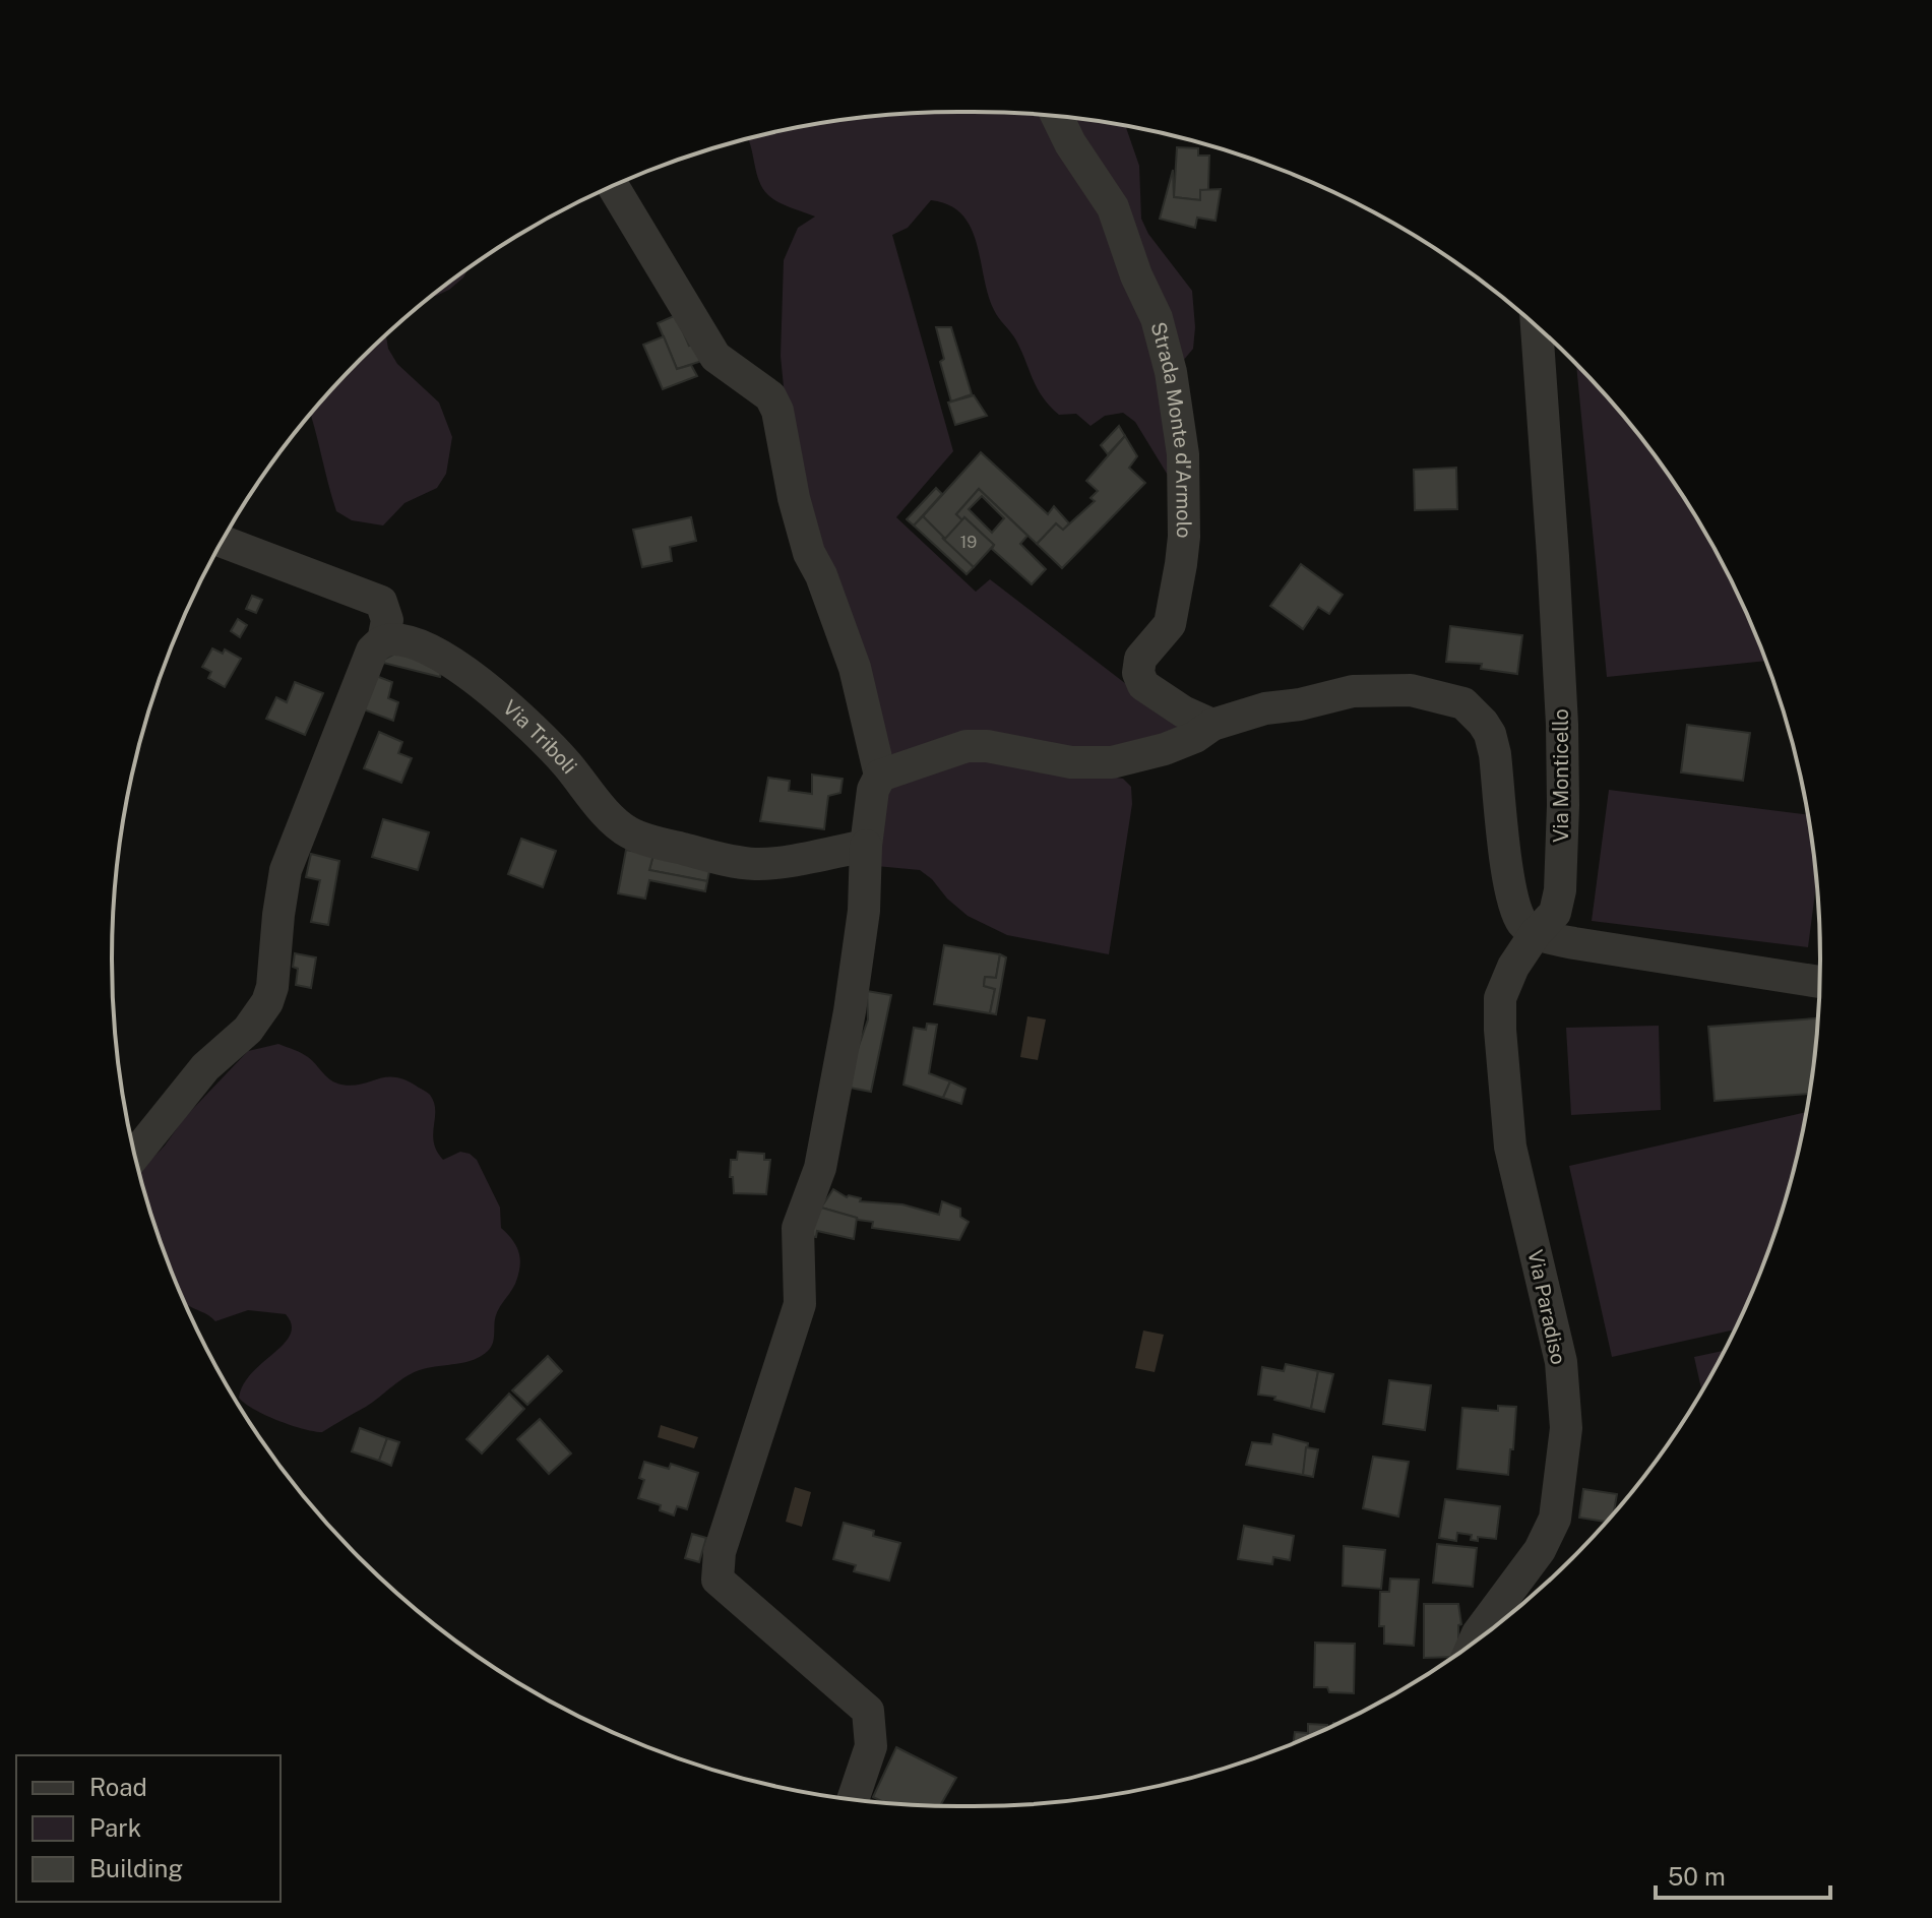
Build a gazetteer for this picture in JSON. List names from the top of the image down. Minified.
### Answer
{"streets":{"street":["Strada Monte d'Armolo","Via Triboli","Via Monticello","Via Paradiso"]},"crossings":[["Via Monticello","Via Paradiso"]],"house_numbers":["19"],"legend":["Road","Park","Building"],"scale_bar":"50 m"}
